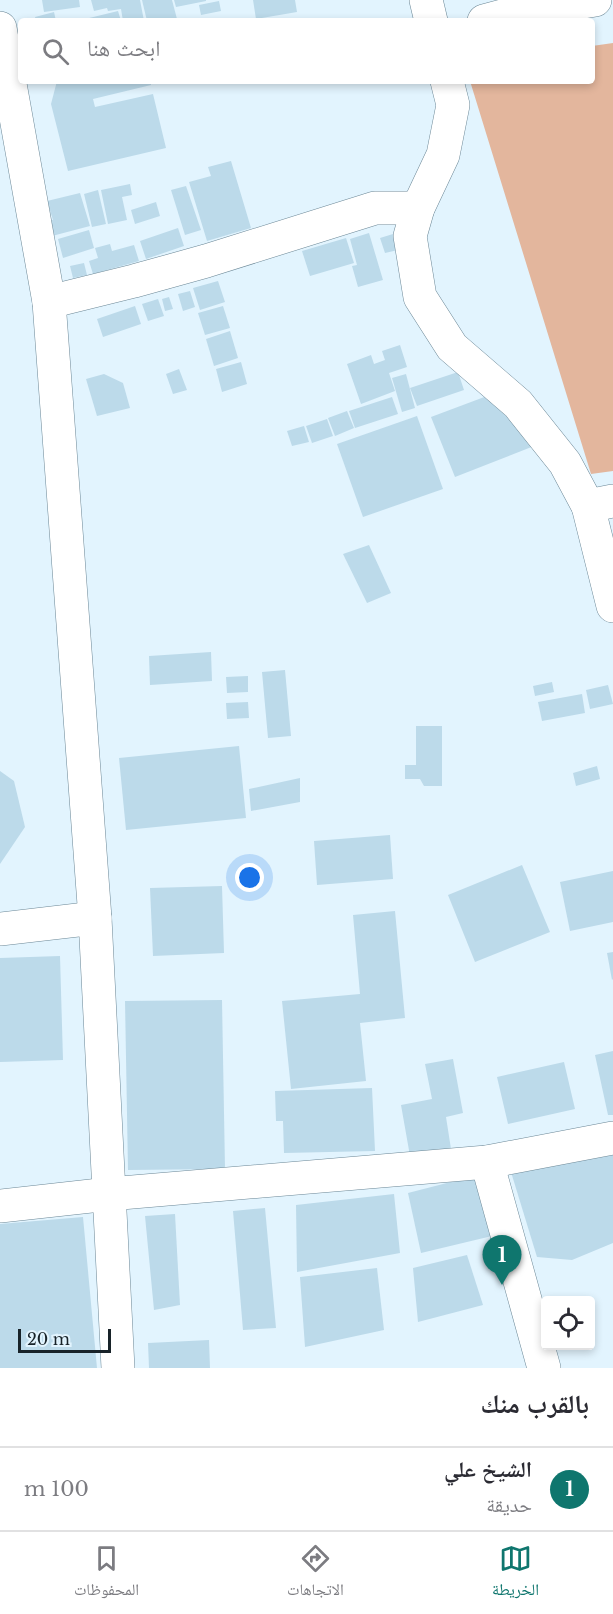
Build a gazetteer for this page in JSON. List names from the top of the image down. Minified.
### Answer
{"scale_bar":"20 m","page":{"search":"ابحث هنا","pins":"1","scale":"20 m","heading":"بالقرب منك","list":[{"mark":"1","name":"الشيخ علي","note":"حديقة","value":"100 m"}],"nav":["الخريطة","الاتجاهات","المحفوظات"]}}
